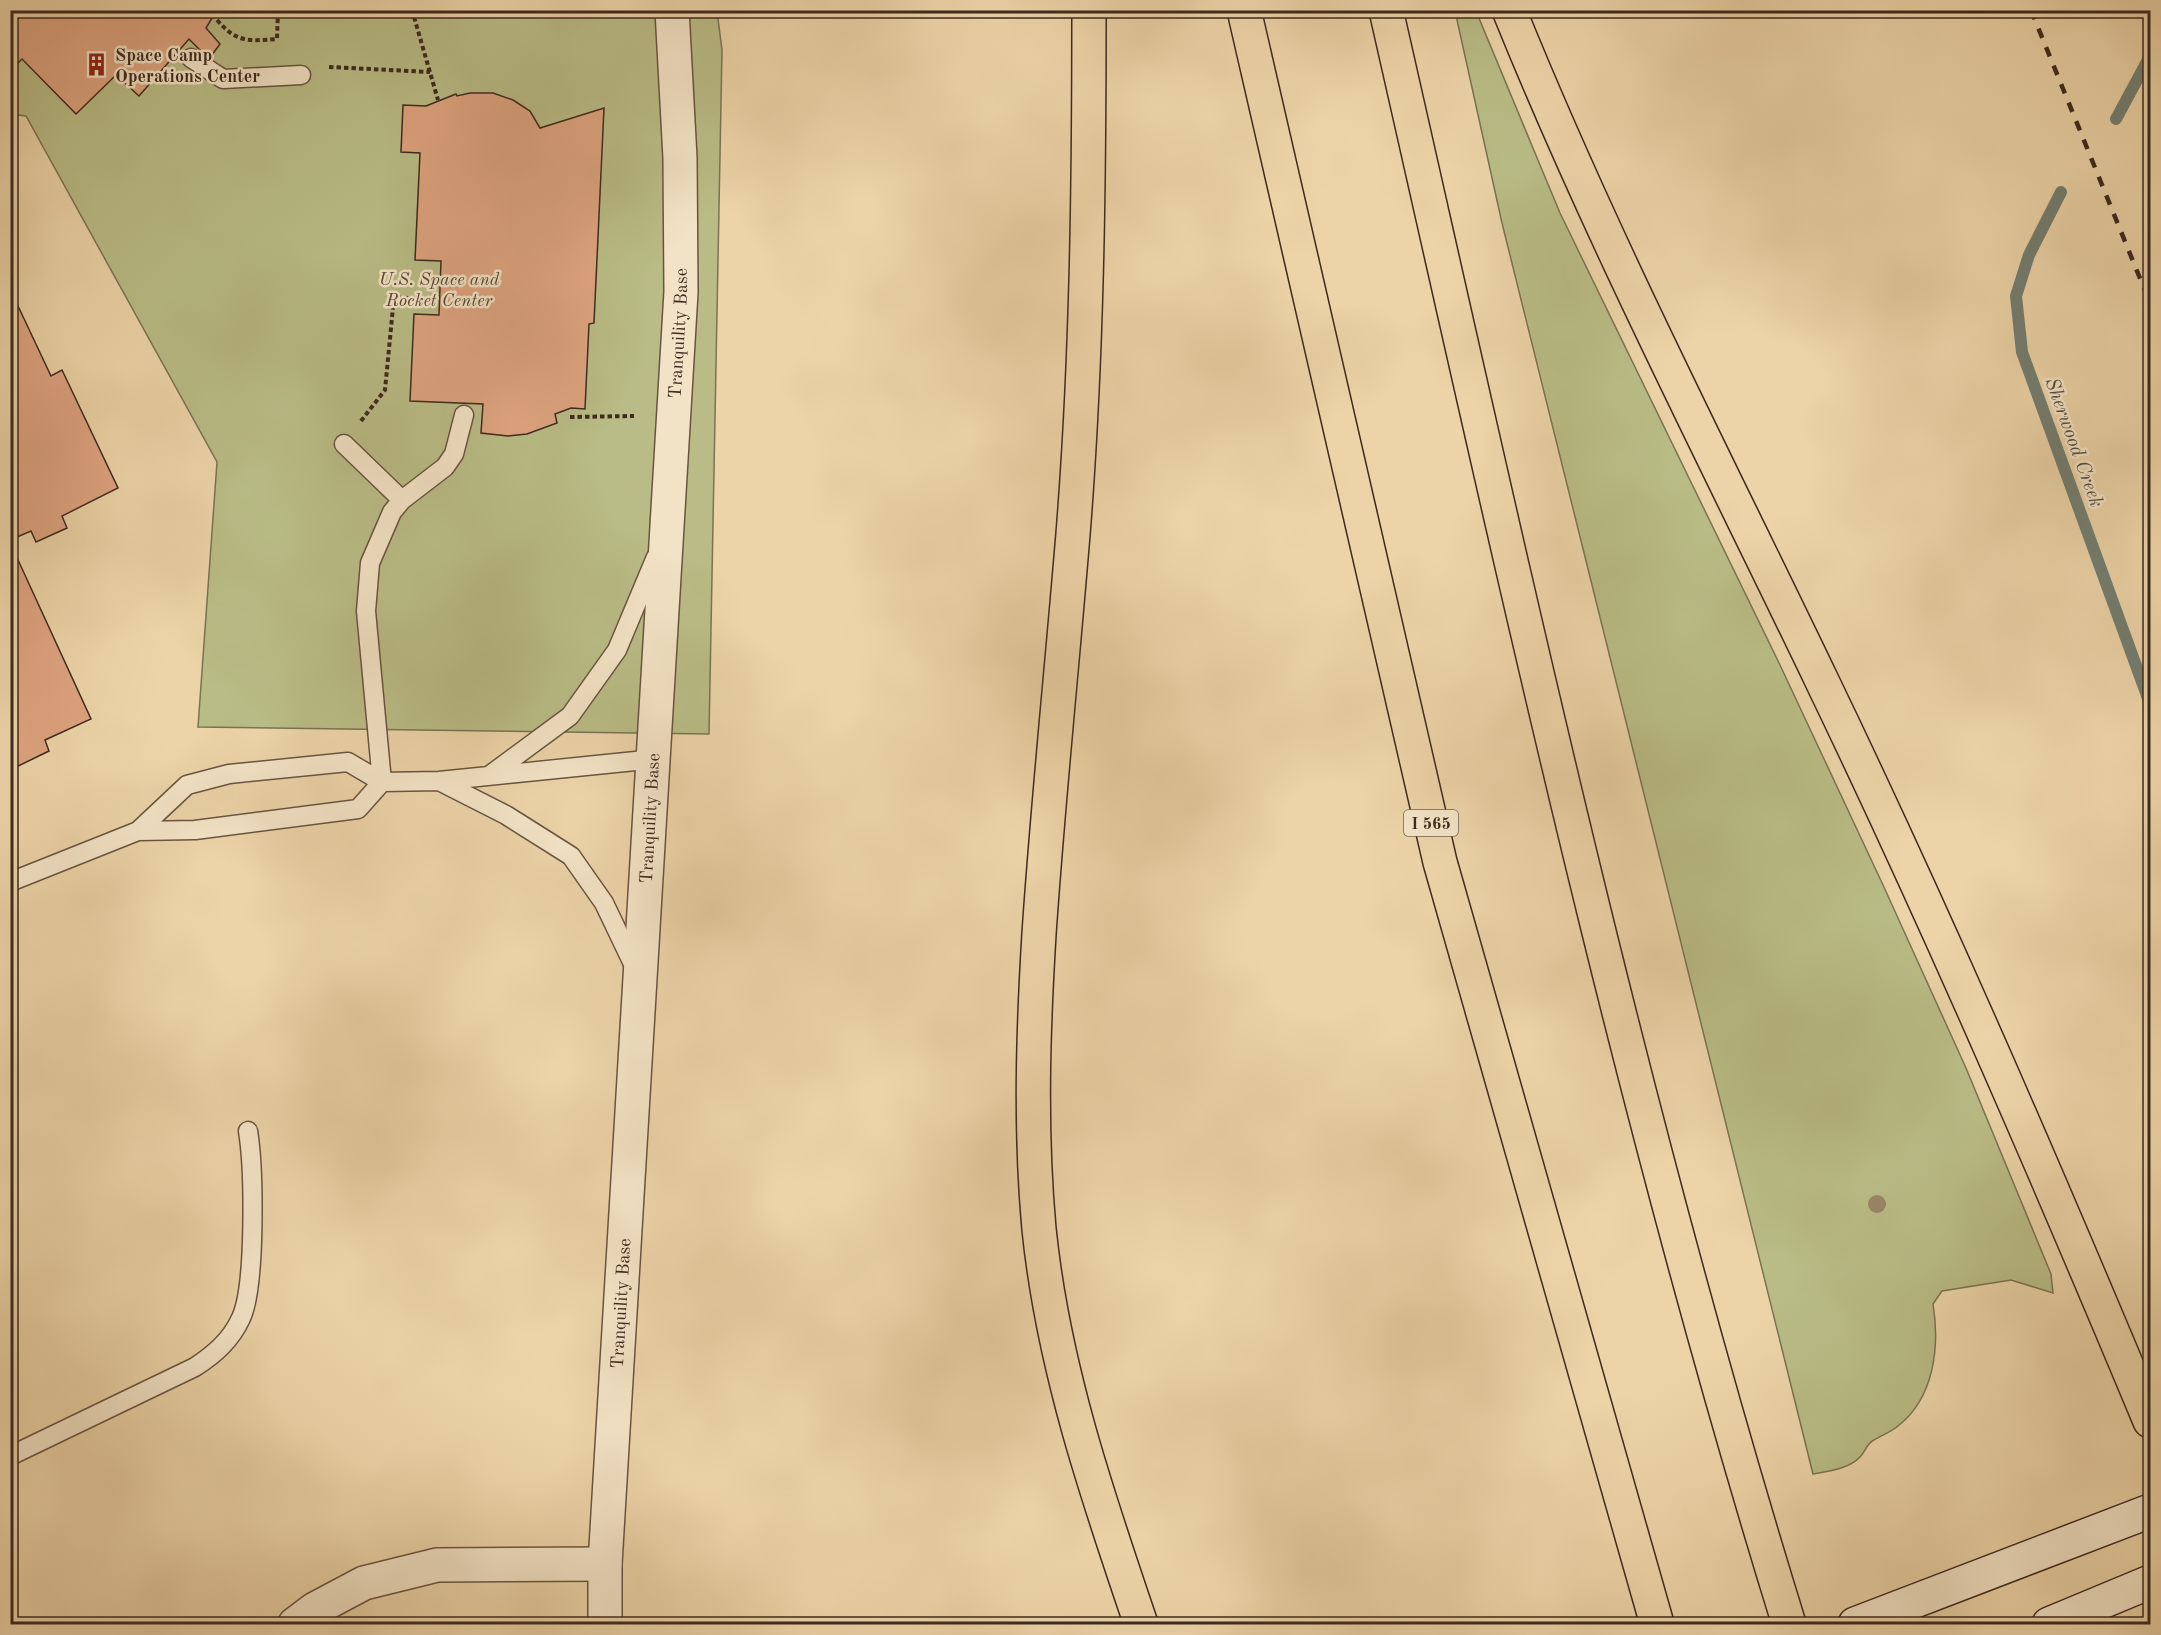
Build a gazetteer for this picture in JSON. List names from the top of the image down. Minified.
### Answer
{"streets":{"highway":["I 565"],"street":["Tranquility Base"]},"water":["Sherwood Creek"],"parks":["U.S. Space and Rocket Center"],"places":{"building":["Space Camp Operations Center"]}}
